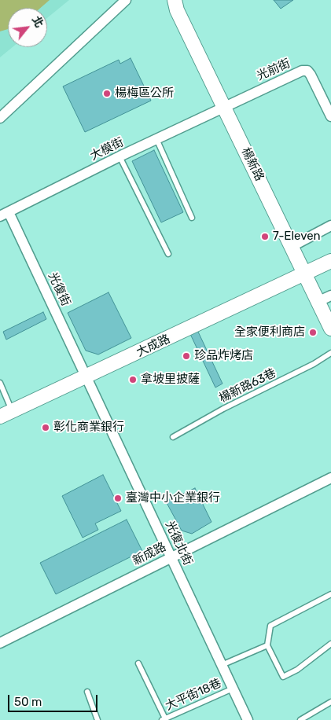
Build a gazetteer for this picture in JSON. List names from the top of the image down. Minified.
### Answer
{"streets":{"main road":["楊新路","大成路"],"street":["光前街","大模街","光復街","光復北街","新成路"],"lane":["楊新路63巷","大平街18巷"]},"crossings":[["光前街","大模街"],["光前街","楊新路"],["大模街","楊新路"],["大模街","光復街"],["楊新路","大成路"],["光復街","大成路"],["光復街","光復北街"],["大成路","光復北街"],["光復北街","新成路"],["光復北街","大平街18巷"]],"places":["楊梅區公所","7-Eleven","全家便利商店","珍品炸烤店","拿坡里披薩","彰化商業銀行","臺灣中小企業銀行"],"scale_bar":"50 m","north":"top right"}
